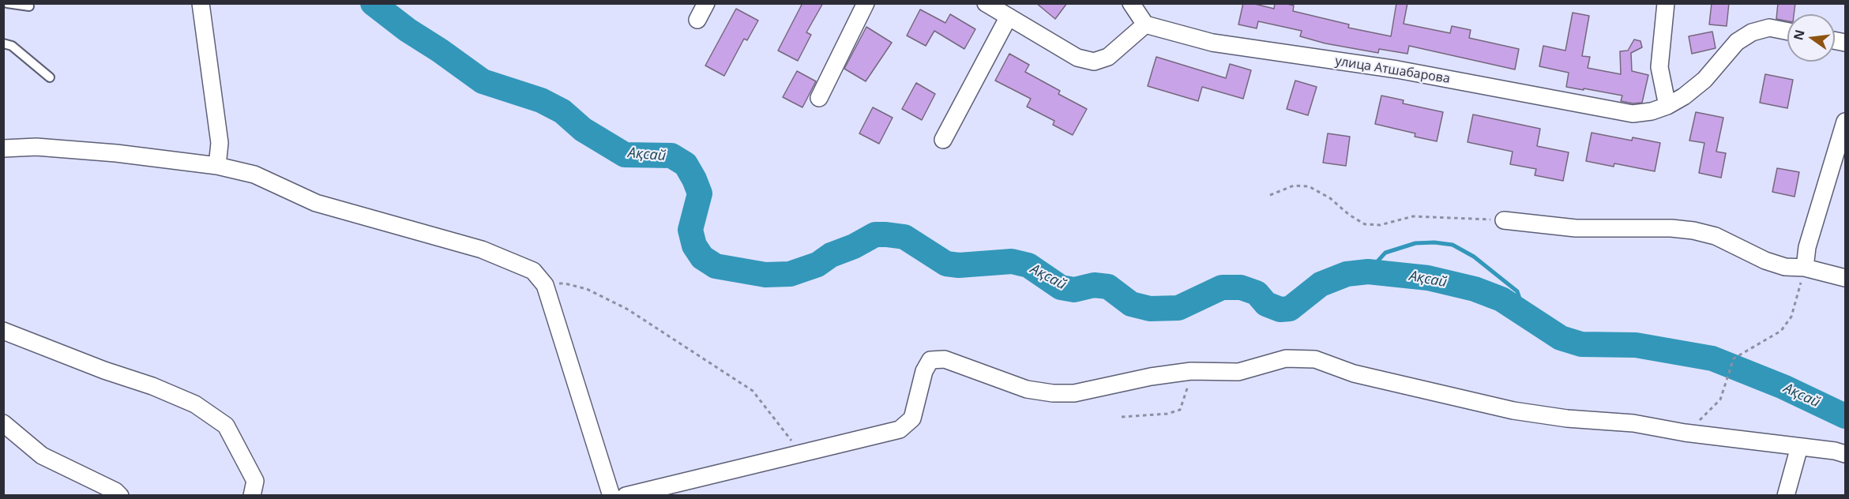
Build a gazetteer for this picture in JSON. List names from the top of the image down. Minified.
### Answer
{"streets":{"street":["улица Атшабарова"]},"water":["Ақсай"],"north":"left"}
